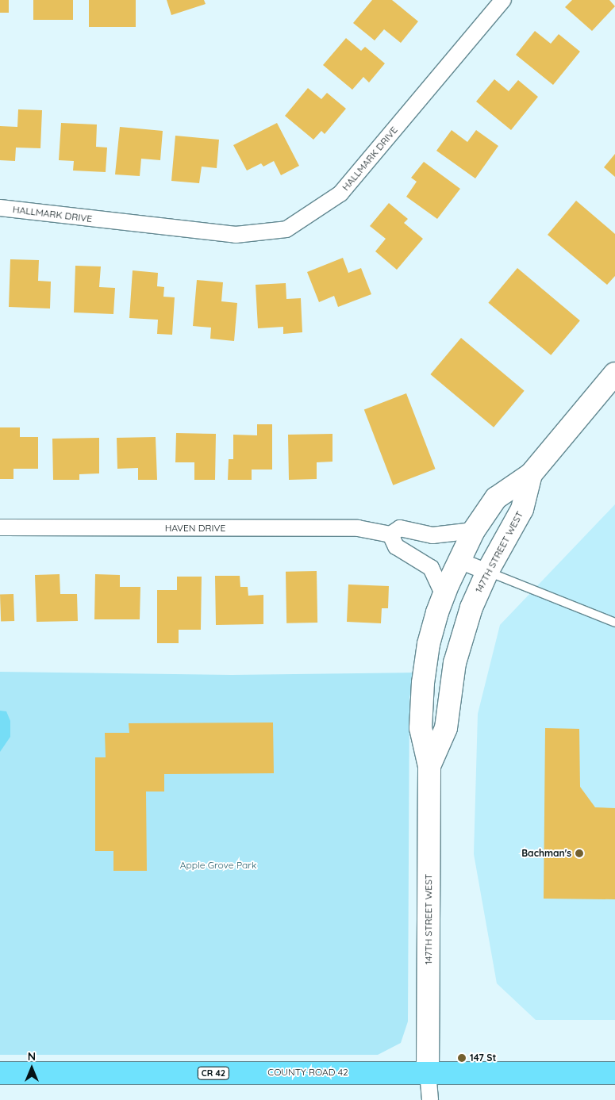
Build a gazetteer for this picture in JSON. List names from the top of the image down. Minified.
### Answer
{"streets":{"highway":["COUNTY ROAD 42","CR 42"],"street":["HALLMARK DRIVE","HAVEN DRIVE","147TH STREET WEST"]},"crossings":[["HAVEN DRIVE","147TH STREET WEST"],["147TH STREET WEST","COUNTY ROAD 42"]],"parks":["Apple Grove Park"],"places":["Bachman's","147 St"],"north":"top"}
